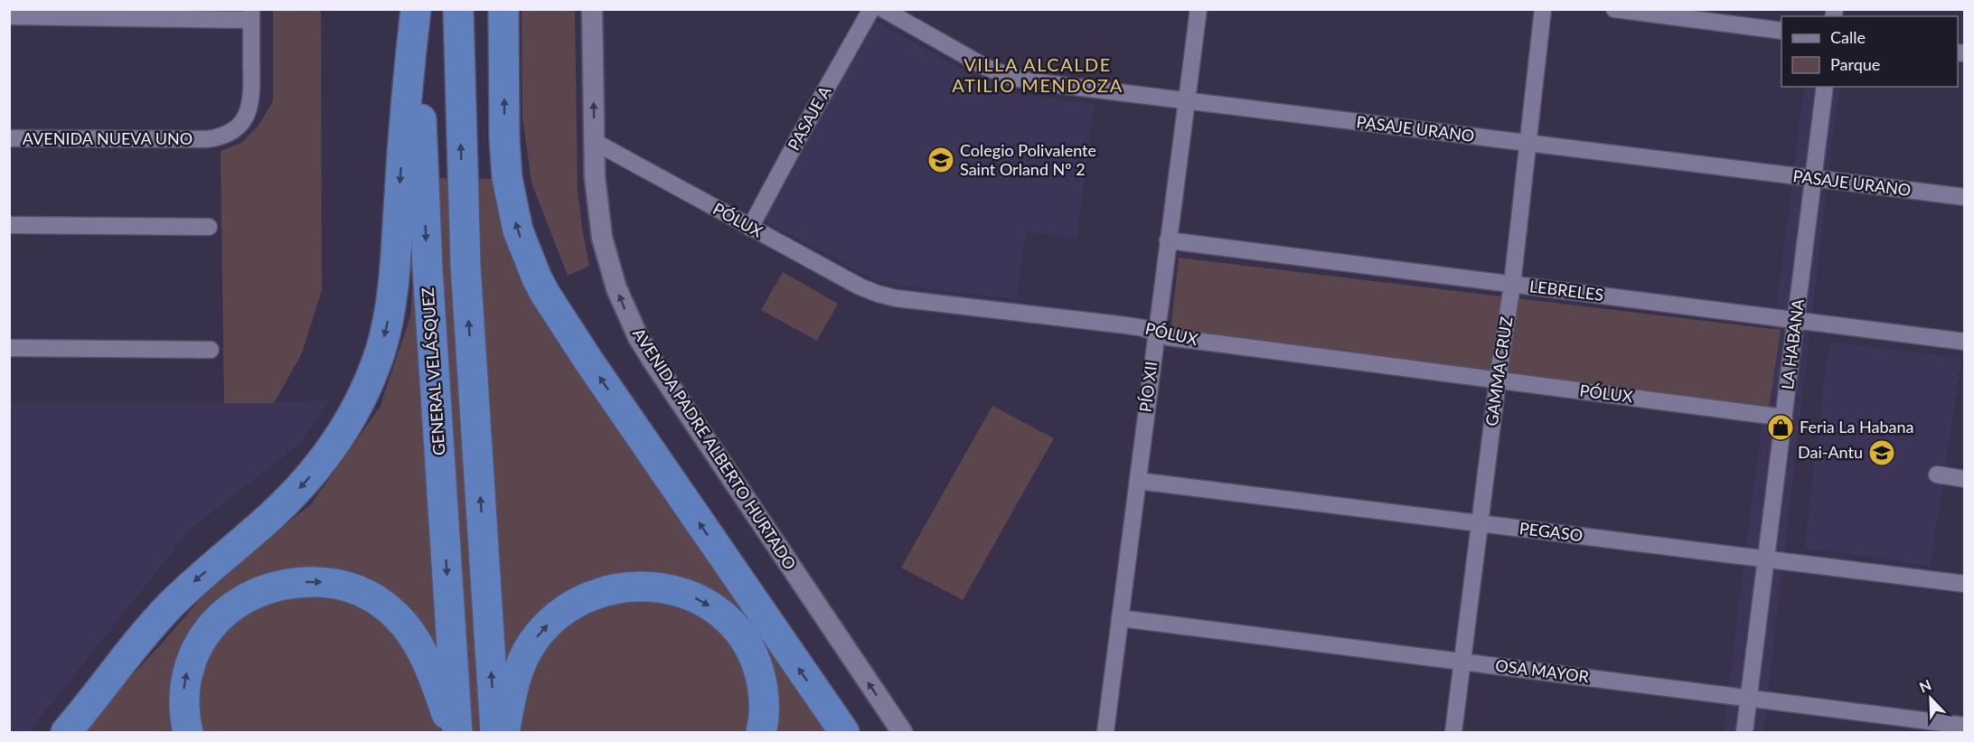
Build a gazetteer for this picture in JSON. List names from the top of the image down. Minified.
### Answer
{"streets":{"highway":["GENERAL VELÁSQUEZ"],"street":["PASAJE A","PASAJE URANO","AVENIDA NUEVA UNO","PÓLUX","LEBRELES","LA HABANA","GAMMA CRUZ","PÍO XII","AVENIDA PADRE ALBERTO HURTADO","PEGASO","OSA MAYOR"]},"crossings":[["PASAJE A","PÓLUX"],["PASAJE URANO","LA HABANA"],["PASAJE URANO","GAMMA CRUZ"],["PASAJE URANO","PÍO XII"],["PÓLUX","LA HABANA"],["PÓLUX","GAMMA CRUZ"],["PÓLUX","PÍO XII"],["PÓLUX","AVENIDA PADRE ALBERTO HURTADO"],["LEBRELES","LA HABANA"],["LEBRELES","GAMMA CRUZ"],["LEBRELES","PÍO XII"],["LA HABANA","PEGASO"],["LA HABANA","OSA MAYOR"],["GAMMA CRUZ","PEGASO"],["GAMMA CRUZ","OSA MAYOR"],["PÍO XII","PEGASO"],["PÍO XII","OSA MAYOR"]],"one_way":["AVENIDA PADRE ALBERTO HURTADO"],"districts":["VILLA ALCALDE ATILIO MENDOZA"],"places":{"school or university":["Colegio Polivalente Saint Orland Nº 2","Dai-Antu"],"shop":["Feria La Habana"]},"legend":["Calle","Parque"],"north":"top left"}
